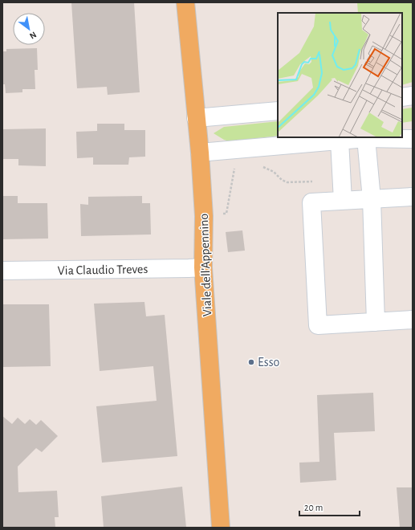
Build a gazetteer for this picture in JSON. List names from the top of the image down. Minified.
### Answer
{"streets":{"main road":["Viale dell'Appennino"],"street":["Via Claudio Treves"]},"crossings":[["Viale dell'Appennino","Via Claudio Treves"]],"places":["Esso"],"scale_bar":"20 m","north":"bottom right"}
